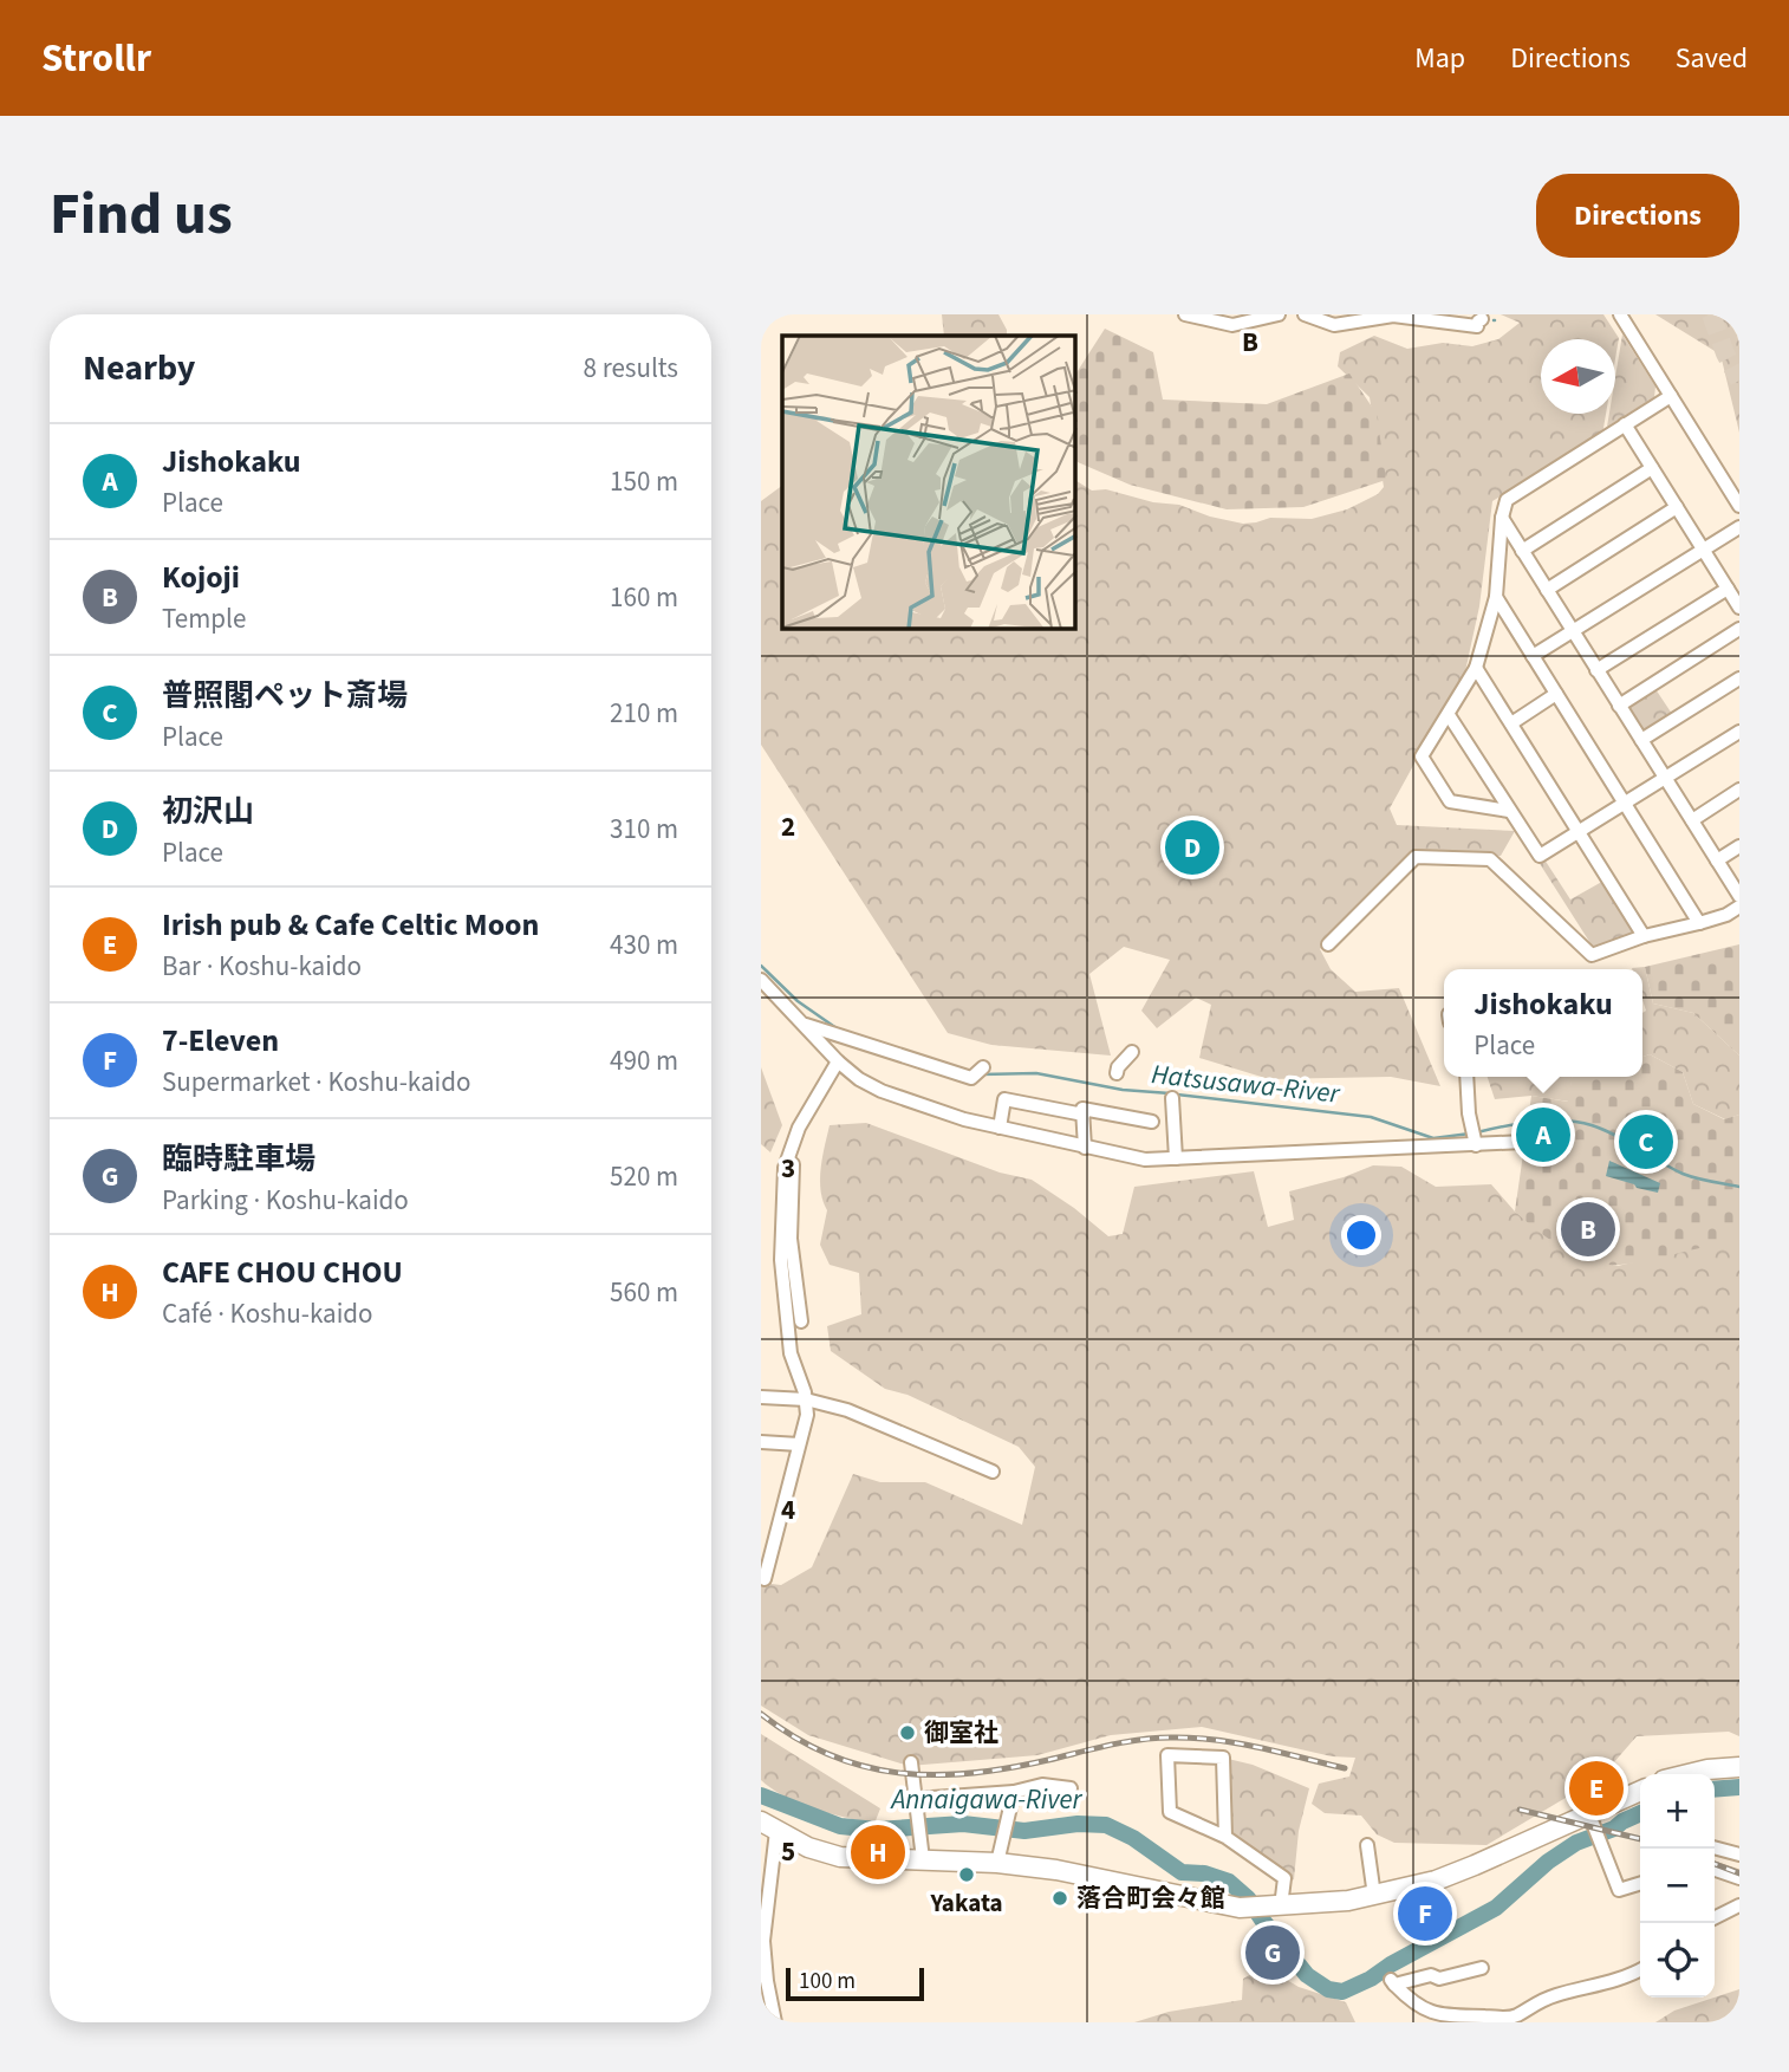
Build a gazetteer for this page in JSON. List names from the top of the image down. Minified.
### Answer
{"water":["Hatsusawa-River","Annaigawa-River"],"places":["御室社","Yakata","落合町会々館"],"scale_bar":"100 m","north":"left","page":{"header":"Strollr","nav":["Map","Directions","Saved"],"title":"Find us","buttons":"Directions","heading":["Nearby","8 results"],"list":[{"mark":"A","name":"Jishokaku","note":"Place","value":"150 m"},{"mark":"B","name":"Kojoji","note":"Temple","value":"160 m"},{"mark":"C","name":"普照閣ペット斎場","note":"Place","value":"210 m"},{"mark":"D","name":"初沢山","note":"Place","value":"310 m"},{"mark":"E","name":"Irish pub & Cafe Celtic Moon","note":"Bar · Koshu-kaido","value":"430 m"},{"mark":"F","name":"7-Eleven","note":"Supermarket · Koshu-kaido","value":"490 m"},{"mark":"G","name":"臨時駐車場","note":"Parking · Koshu-kaido","value":"520 m"},{"mark":"H","name":"CAFE CHOU CHOU","note":"Café · Koshu-kaido","value":"560 m"}],"pins":["D","A","C","B","E","H","F","G"],"popup":["Jishokaku","Place"],"map_buttons":["+","−"],"scale":"100 m"},"grid":{"columns":["B"],"rows":["2","3","4","5"]}}
